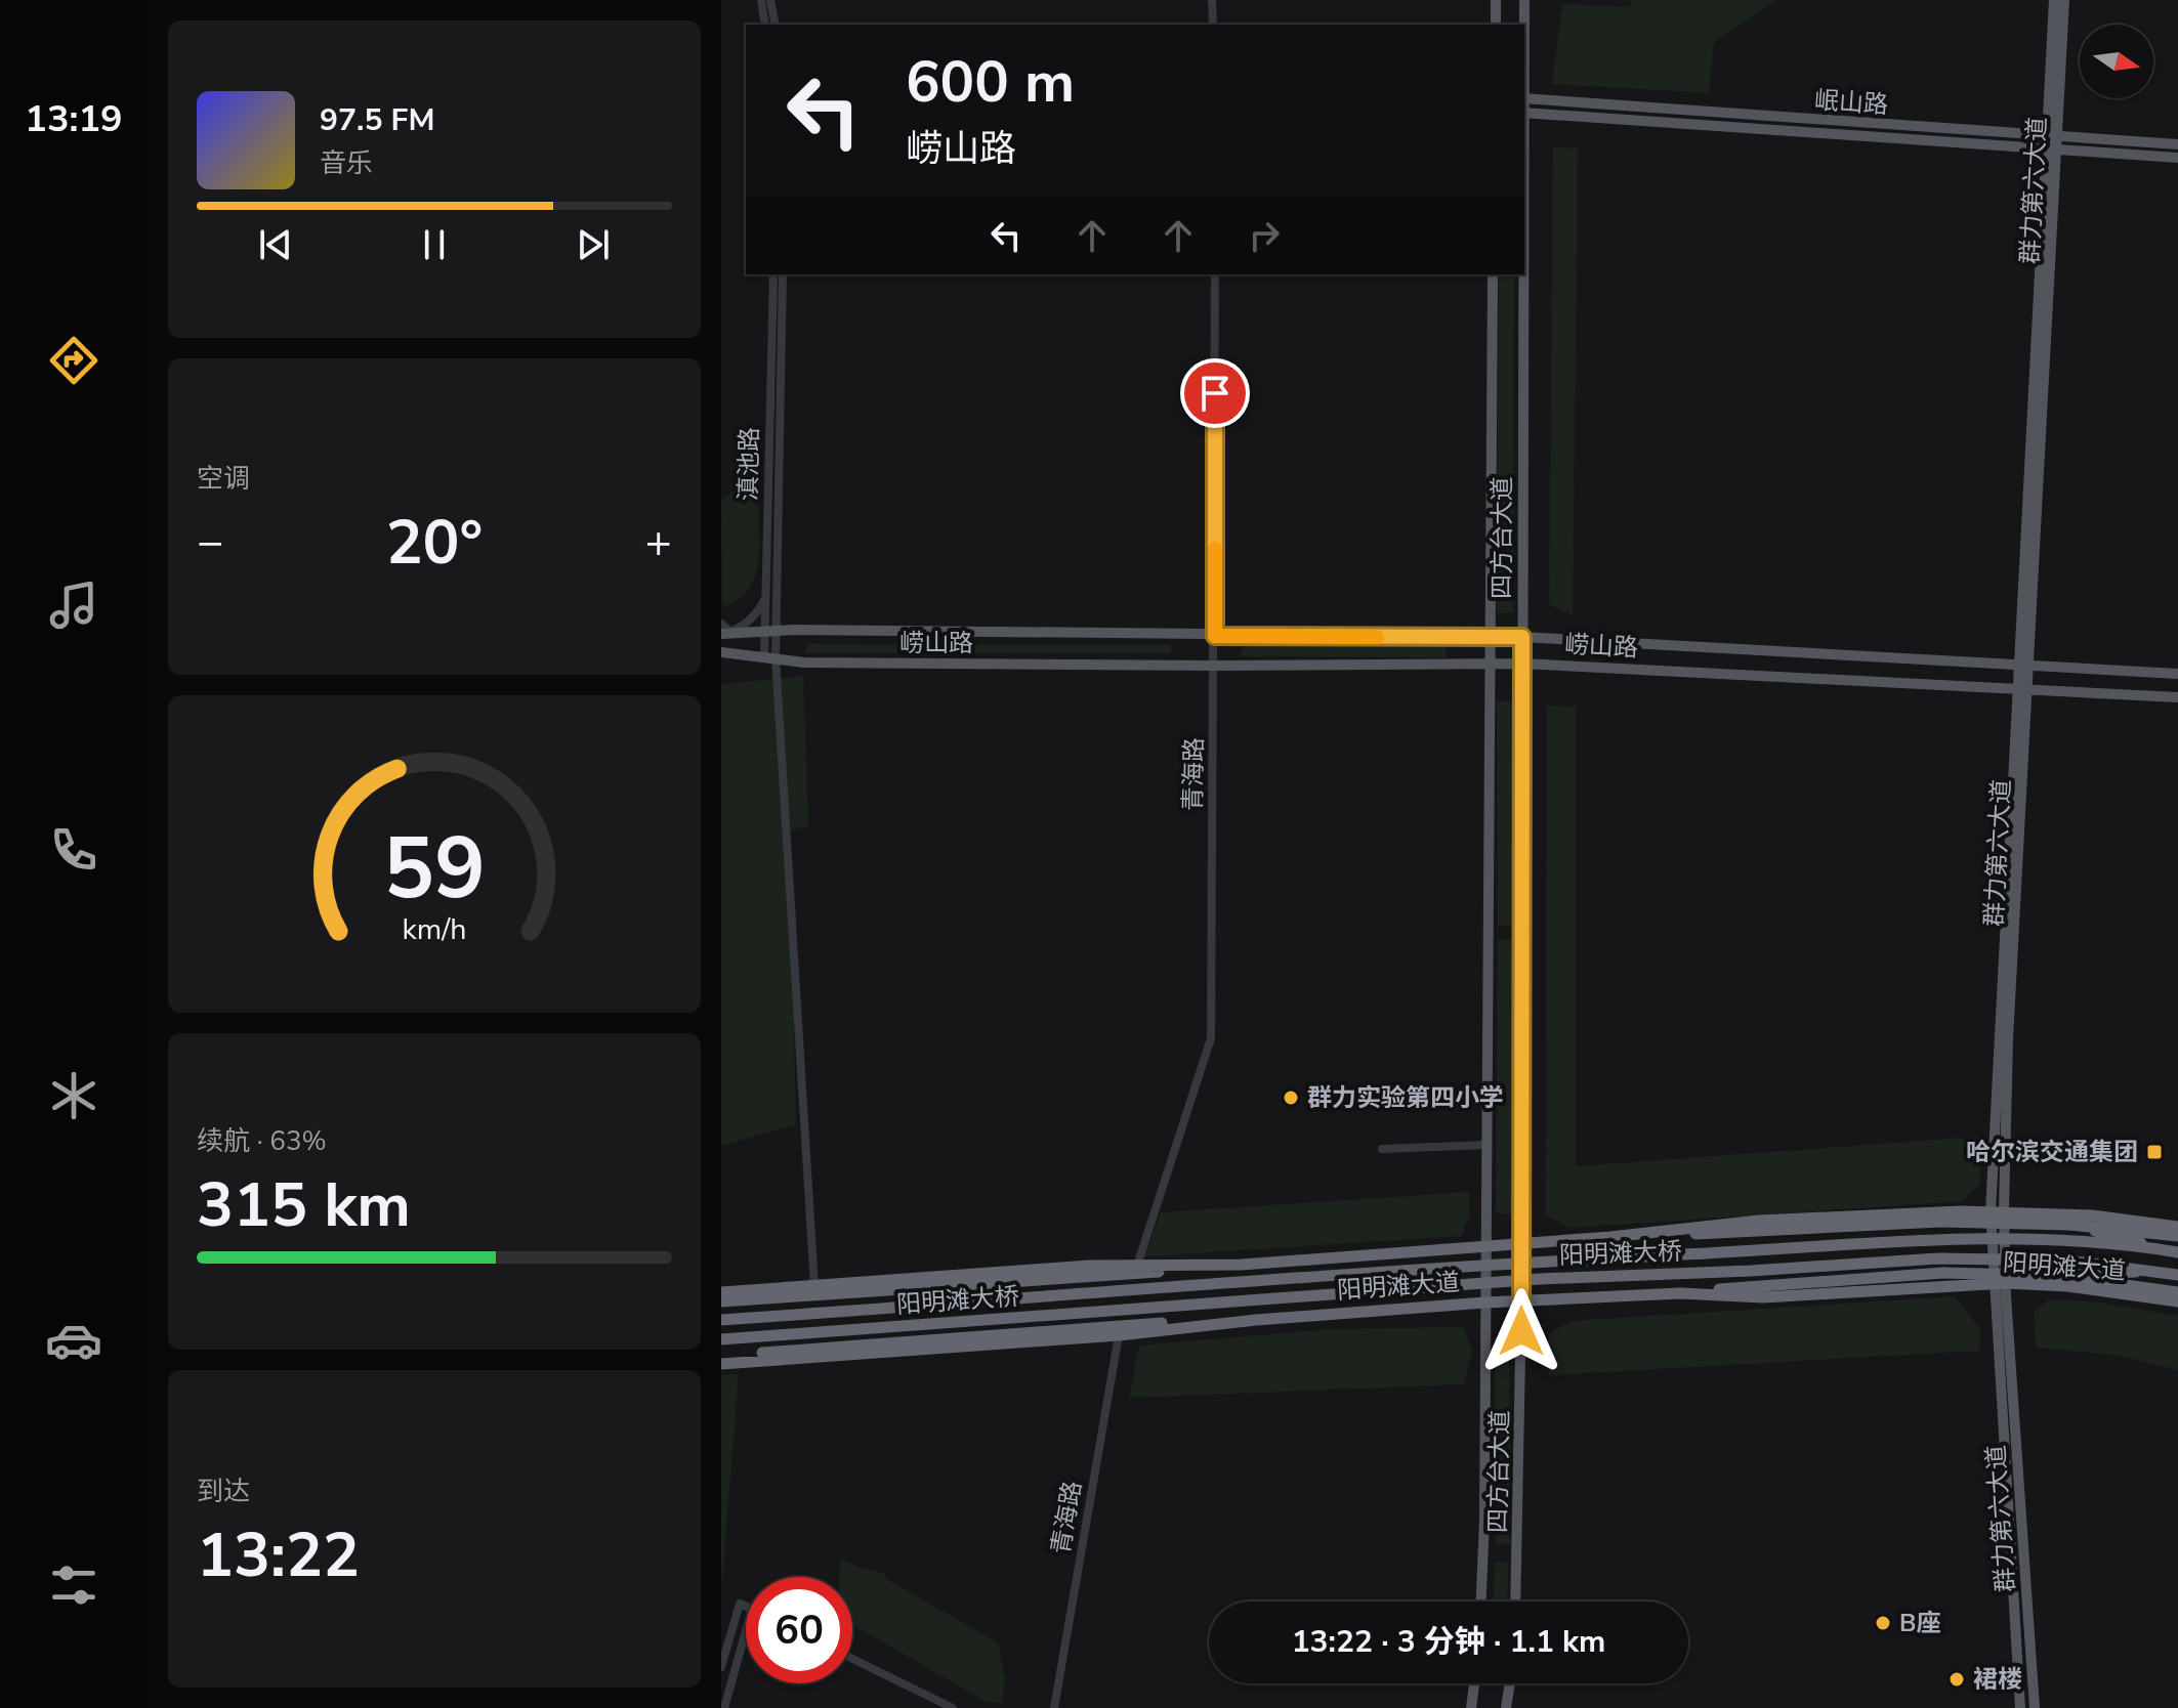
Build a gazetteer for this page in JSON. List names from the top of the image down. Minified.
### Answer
{"streets":{"highway":["阳明滩大桥","阳明滩大道"],"main road":["岷山路","群力第六大道","四方台大道","崂山路"],"street":["滇池路","青海路"]},"crossings":[["岷山路","群力第六大道"],["群力第六大道","崂山路"],["群力第六大道","阳明滩大道"],["滇池路","崂山路"],["滇池路","阳明滩大道"],["四方台大道","崂山路"],["四方台大道","阳明滩大道"],["崂山路","青海路"],["青海路","阳明滩大道"]],"places":{"other":["群力实验第四小学","B座","裙楼"],"transit":["哈尔滨交通集团"]},"north":"right","page":{"tabs":"13:19","turn":["600 m","崂山路"],"song":["97.5 FM","音乐"],"tile":["空调",["续航 · 63%","315 km"],["到达","13:22"]],"heat":["−","20°","+"],"limit":"60","trip":"13:22 · 3 分钟 · 1.1 km","gauge":["59","km/h"]}}
